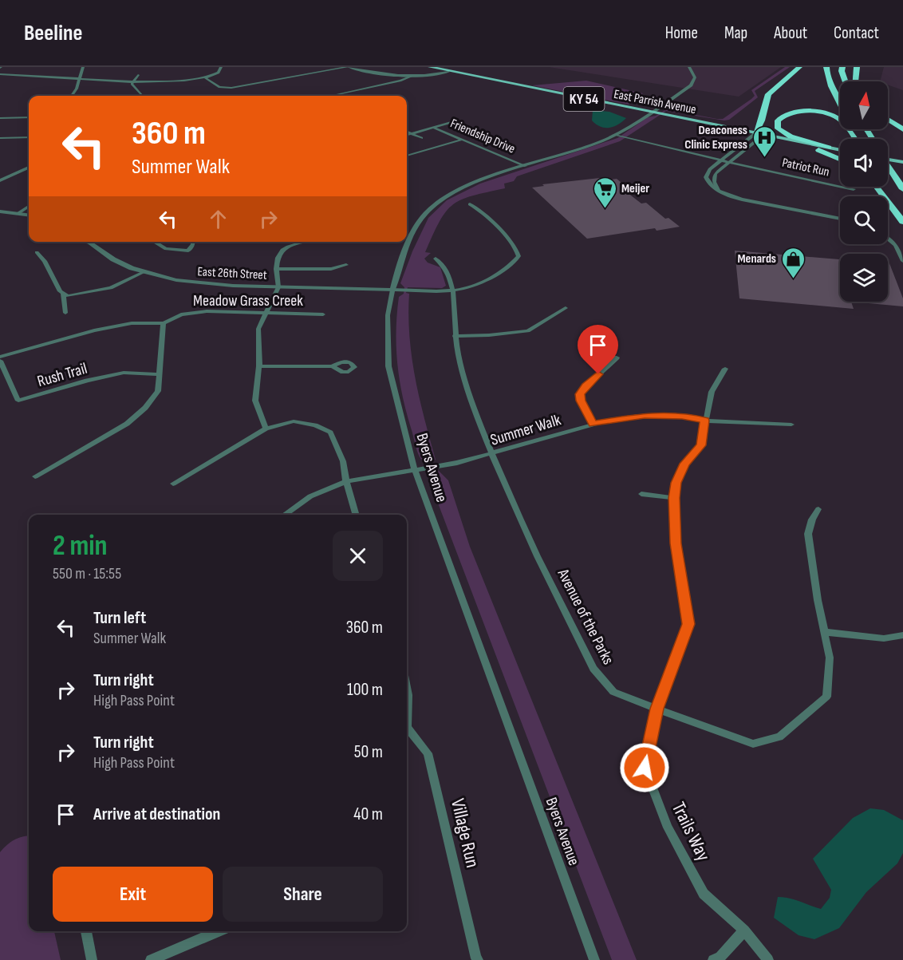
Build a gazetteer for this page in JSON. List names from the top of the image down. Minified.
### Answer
{"streets":{"main road":["KY 54","East Parrish Avenue"],"street":["Friendship Drive","Patriot Run","East 26th Street","Meadow Grass Creek","Rush Trail","Summer Walk","Byers Avenue","Avenue of the Parks","Trails Way","Village Run"]},"crossings":[["East Parrish Avenue","Byers Avenue"],["Friendship Drive","Byers Avenue"],["Patriot Run","Byers Avenue"],["East 26th Street","Byers Avenue"],["Summer Walk","Byers Avenue"],["Summer Walk","Avenue of the Parks"],["Summer Walk","Trails Way"],["Avenue of the Parks","Trails Way"]],"places":{"hospital":["Deaconess Clinic Express"],"supermarket":["Meijer"],"shop":["Menards"]},"north":"top","page":{"header":"Beeline","nav":["Home","Map","About","Contact"],"turn":["360 m","Summer Walk"],"heading":["2 min","550 m · 15:55"],"list":[{"name":"Turn left","note":"Summer Walk","value":"360 m"},{"name":"Turn right","note":"High Pass Point","value":"100 m"},{"name":"Turn right","note":"High Pass Point","value":"50 m"},{"name":"Arrive at destination","value":"40 m"}],"buttons":["Exit","Share"]}}
